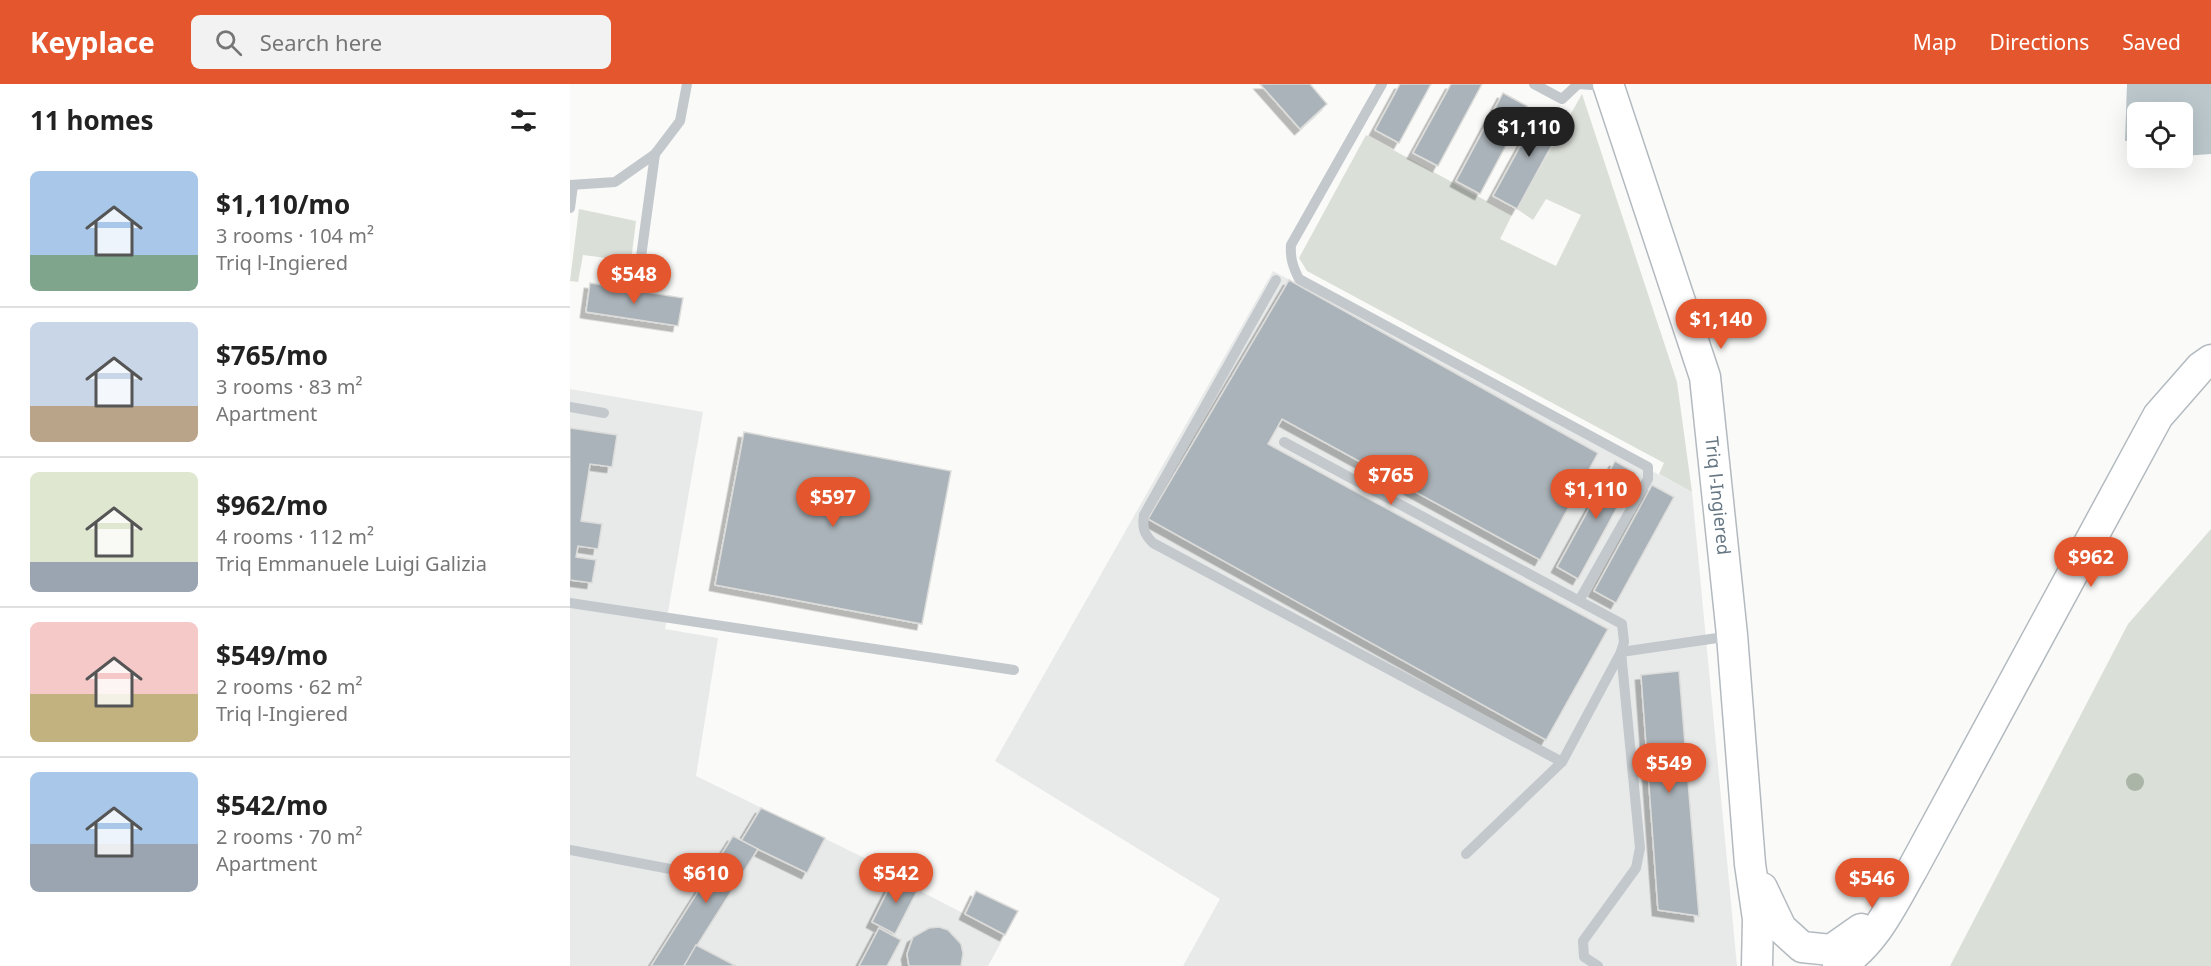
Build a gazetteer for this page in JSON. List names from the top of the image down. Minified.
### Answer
{"streets":{"main road":["Triq l-Ingiered"]},"page":{"header":"Keyplace","search":"Search here","nav":["Map","Directions","Saved"],"heading":"11 homes","price":["$1,110","$548","$1,140","$765","$1,110","$597","$962","$549","$610","$542","$546"],"list":[{"name":"$1,110/mo","note":"3 rooms · 104 m² · Triq l-Ingiered"},{"name":"$765/mo","note":"3 rooms · 83 m² · Apartment"},{"name":"$962/mo","note":"4 rooms · 112 m² · Triq Emmanuele Luigi Galizia"},{"name":"$549/mo","note":"2 rooms · 62 m² · Triq l-Ingiered"},{"name":"$542/mo","note":"2 rooms · 70 m² · Apartment"}]}}
